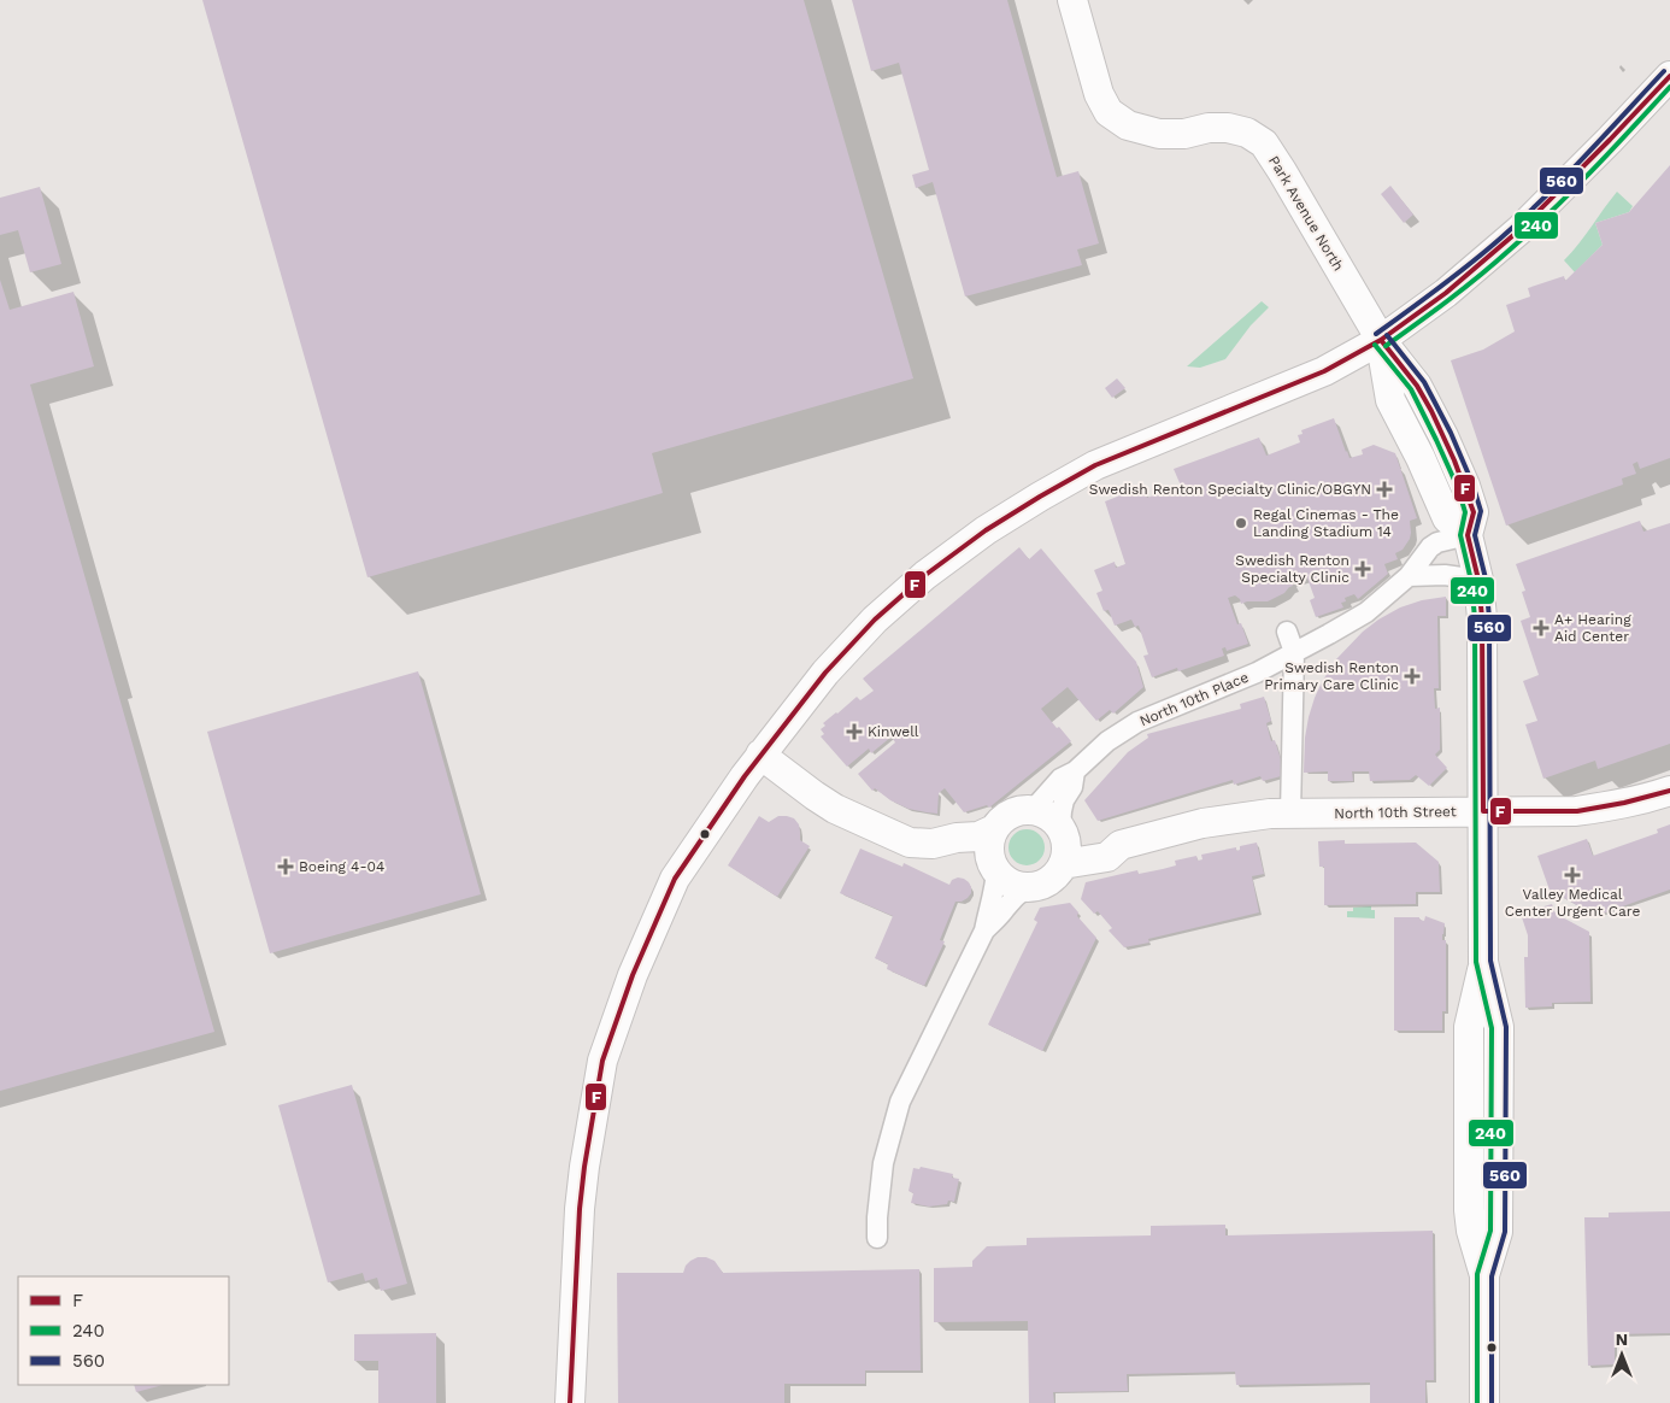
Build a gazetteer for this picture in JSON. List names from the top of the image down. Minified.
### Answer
{"streets":{"street":["Park Avenue North","North 10th Place","North 10th Street"]},"crossings":[["Park Avenue North","North 10th Place"],["Park Avenue North","North 10th Street"],["North 10th Place","North 10th Street"]],"places":{"health":["Swedish Renton Specialty Clinic/OBGYN","Swedish Renton Specialty Clinic","A+ Hearing Aid Center","Swedish Renton Primary Care Clinic","Kinwell","Boeing 4-04","Valley Medical Center Urgent Care"],"other":["Regal Cinemas - The Landing Stadium 14"]},"lines":["transit line 560","transit line F","transit line 240"],"legend":["F","240","560"],"north":"top"}
